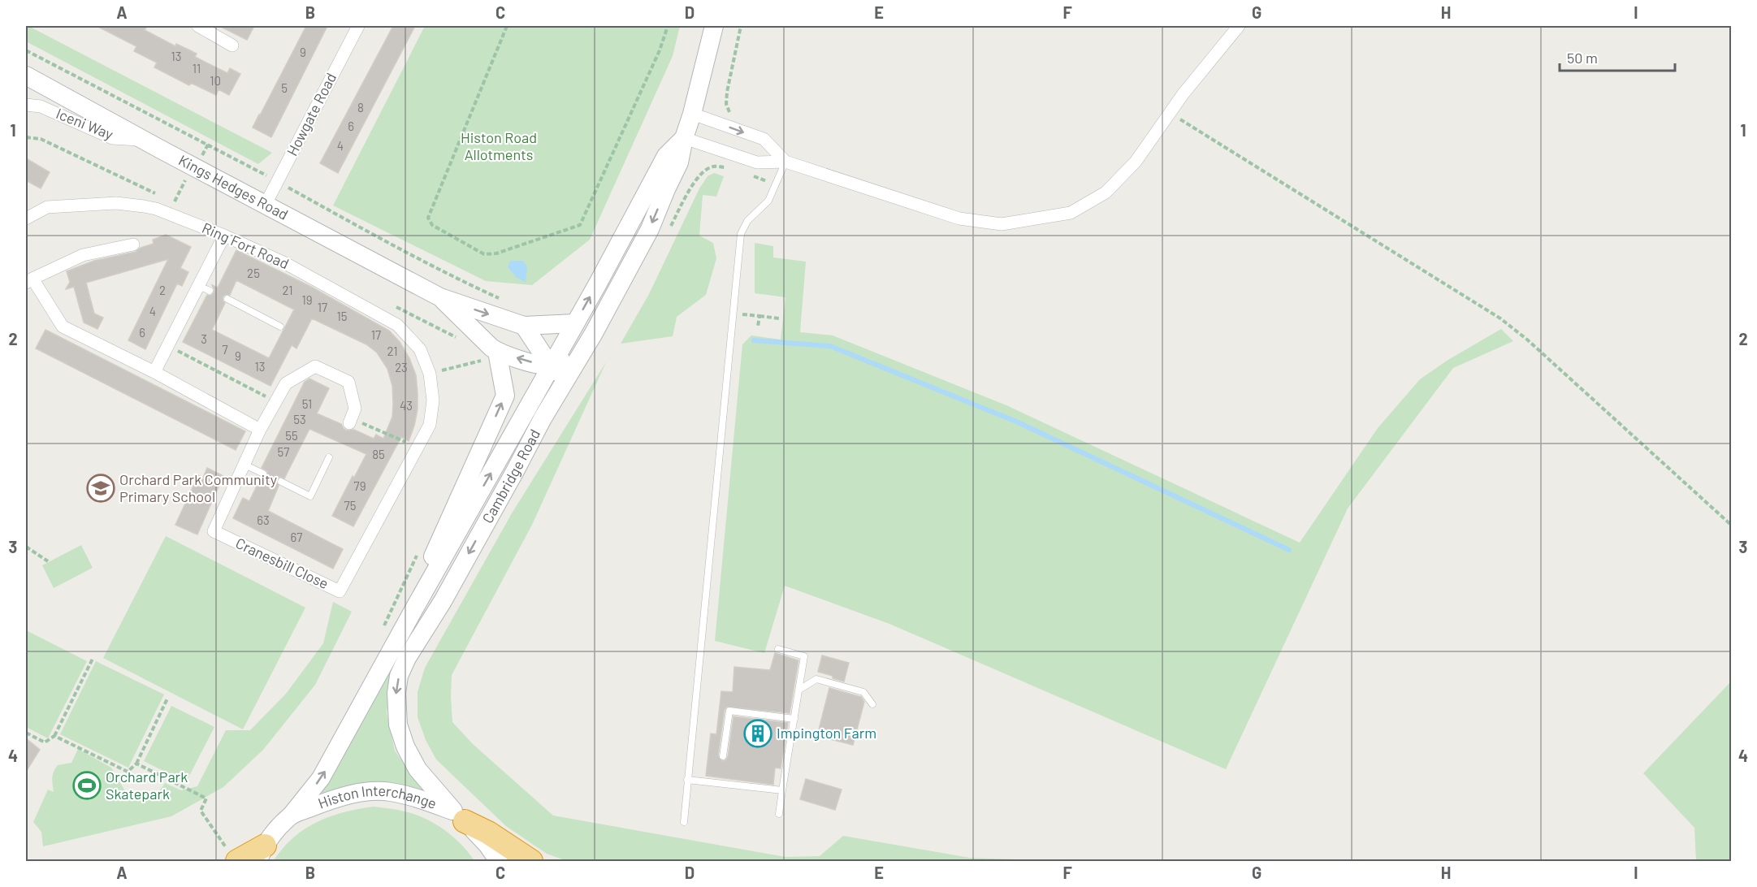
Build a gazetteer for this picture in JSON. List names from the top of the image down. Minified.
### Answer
{"streets":{"main road":["Kings Hedges Road","Cambridge Road","Histon Interchange"],"street":["Howgate Road","Iceni Way","Ring Fort Road","Cranesbill Close"]},"crossings":[["Howgate Road","Kings Hedges Road"],["Iceni Way","Kings Hedges Road"],["Kings Hedges Road","Cambridge Road"],["Ring Fort Road","Cranesbill Close"],["Cambridge Road","Histon Interchange"]],"parks":["Histon Road Allotments"],"places":{"school or university":["Orchard Park Community Primary School"],"building":["Impington Farm"],"sports":["Orchard Park Skatepark"]},"house_numbers":["9","13","11","10","5","8","6","4","25","2","21","19","17","4","15","6","17","3","7","21","9","13","23","51","43","53","55","57","85","79","75","63","67"],"scale_bar":"50 m","grid":{"columns":["A","B","C","D","E","F","G","H","I"],"rows":["1","2","3","4"]}}
